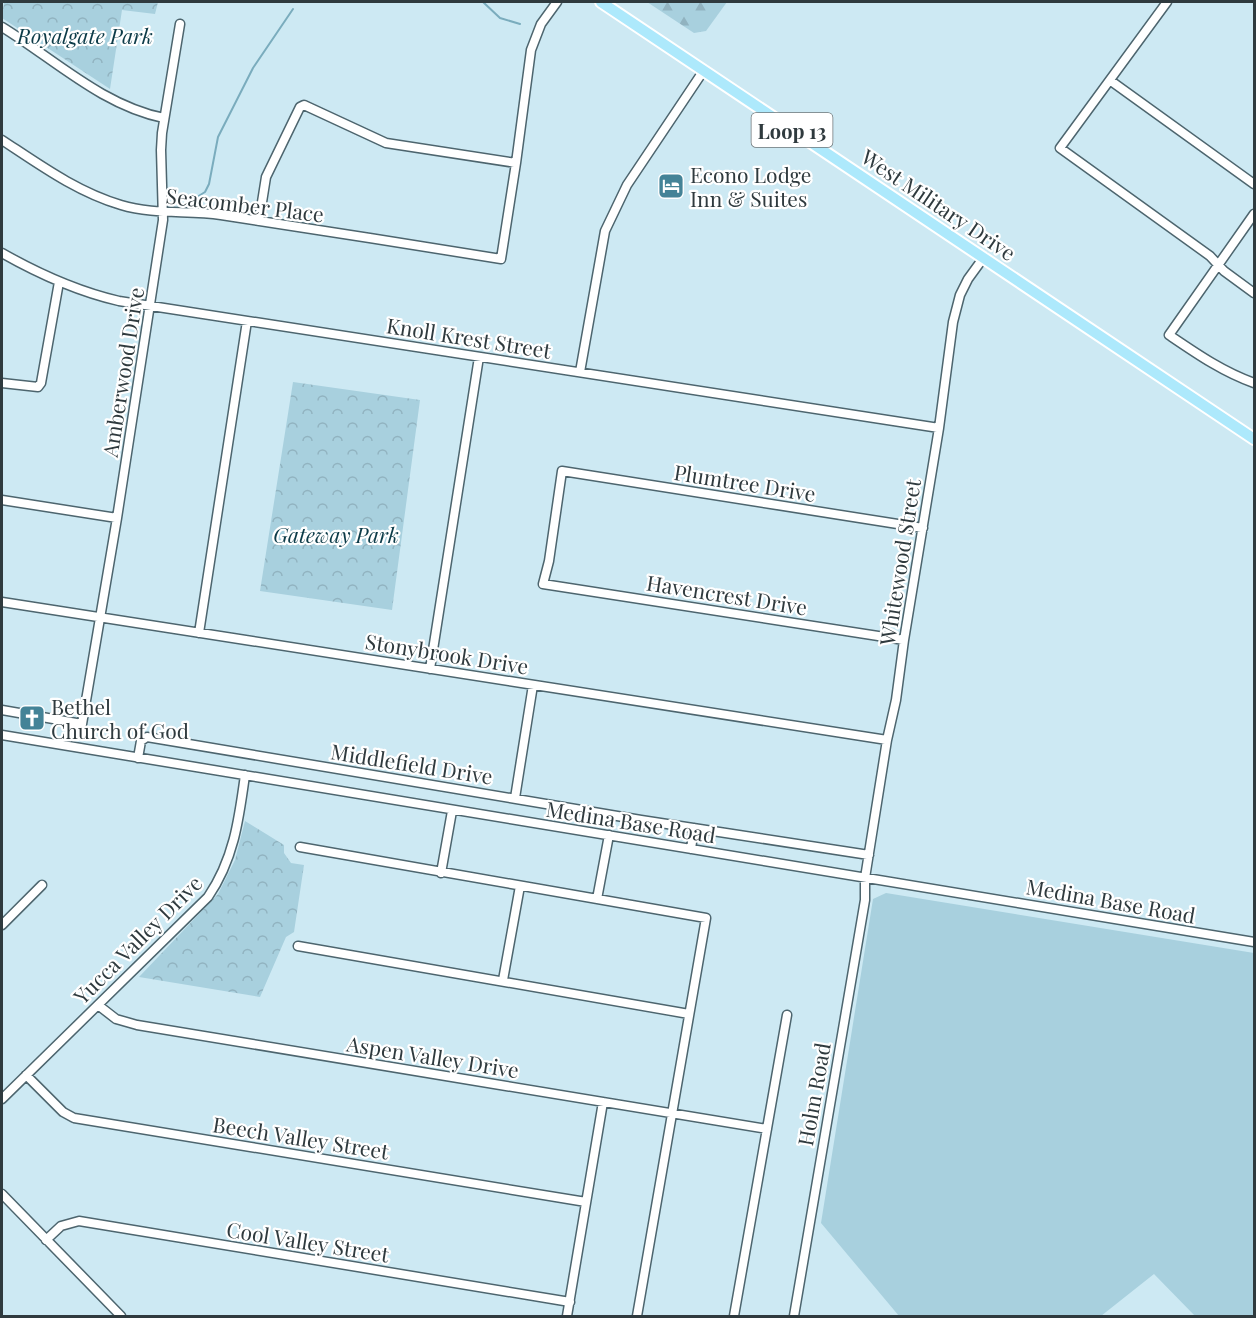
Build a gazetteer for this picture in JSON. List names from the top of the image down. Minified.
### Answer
{"streets":{"main road":["Loop 13","West Military Drive"],"street":["Seacomber Place","Knoll Krest Street","Amberwood Drive","Plumtree Drive","Whitewood Street","Havencrest Drive","Stonybrook Drive","Middlefield Drive","Medina Base Road","Yucca Valley Drive","Aspen Valley Drive","Holm Road","Beech Valley Street","Cool Valley Street"]},"crossings":[["Seacomber Place","Amberwood Drive"],["West Military Drive","Whitewood Street"],["Knoll Krest Street","Amberwood Drive"],["Knoll Krest Street","Whitewood Street"],["Amberwood Drive","Stonybrook Drive"],["Plumtree Drive","Whitewood Street"],["Plumtree Drive","Havencrest Drive"],["Whitewood Street","Havencrest Drive"],["Whitewood Street","Stonybrook Drive"],["Whitewood Street","Middlefield Drive"],["Whitewood Street","Medina Base Road"],["Whitewood Street","Holm Road"],["Middlefield Drive","Medina Base Road"],["Medina Base Road","Yucca Valley Drive"],["Medina Base Road","Holm Road"],["Yucca Valley Drive","Aspen Valley Drive"],["Yucca Valley Drive","Beech Valley Street"]],"parks":["Royalgate Park","Gateway Park"],"places":{"hotel":["Econo Lodge Inn & Suites"],"church":["Bethel Church of God"]}}
